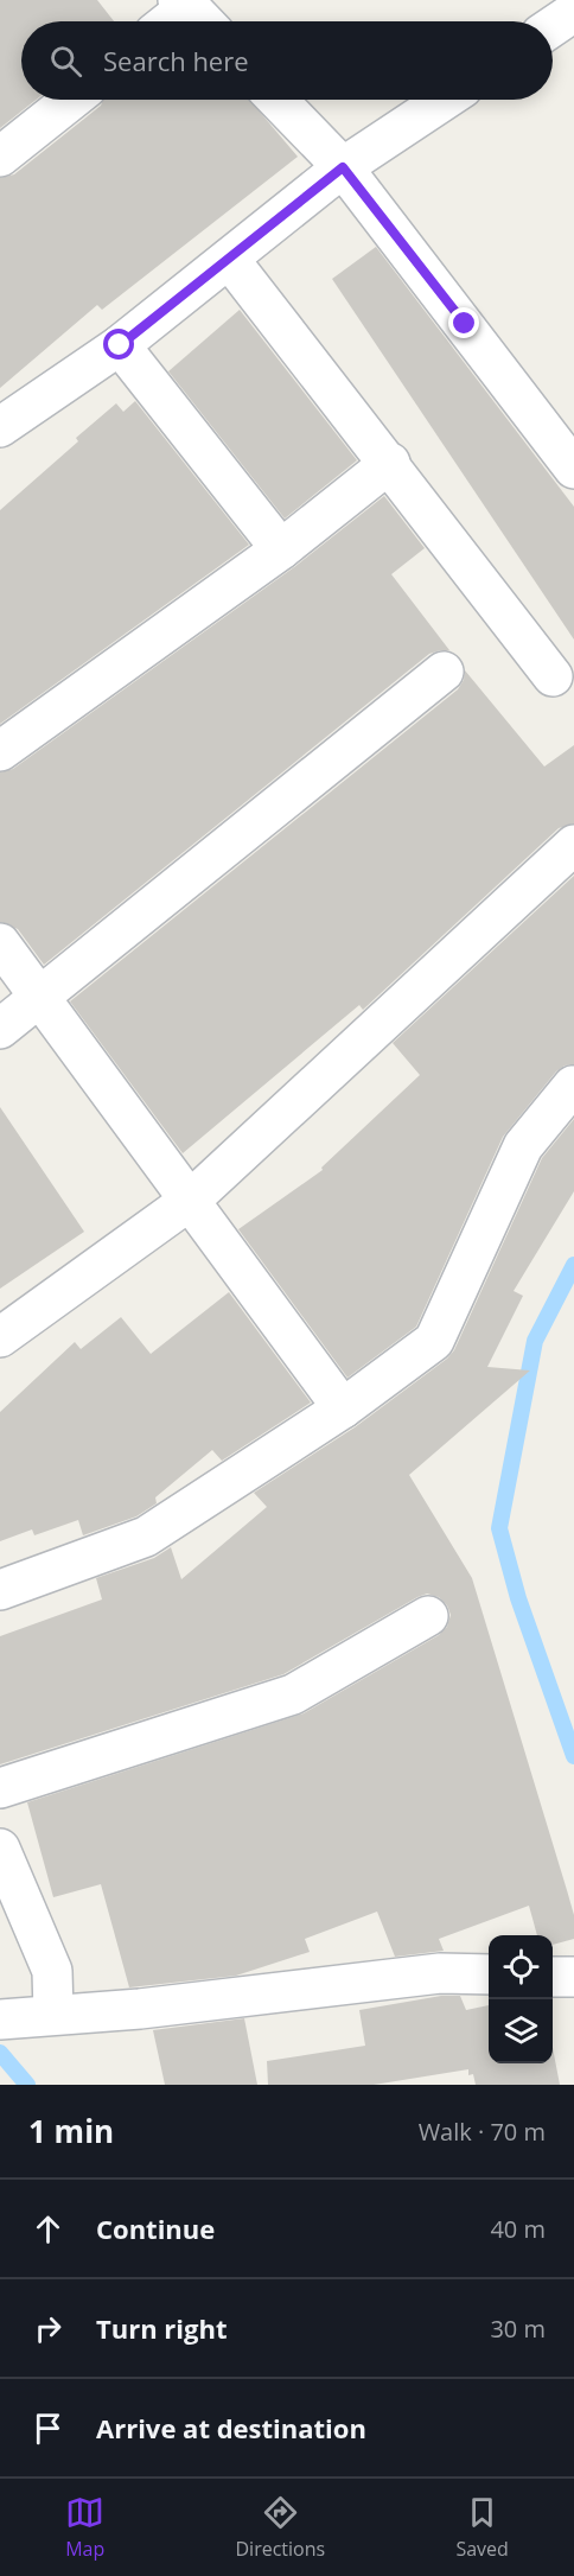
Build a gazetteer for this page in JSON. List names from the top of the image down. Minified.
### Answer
{"page":{"search":"Search here","heading":["1 min","Walk · 70 m"],"list":[["Continue","40 m"],["Turn right","30 m"],"Arrive at destination"],"nav":["Map","Directions","Saved"]}}
